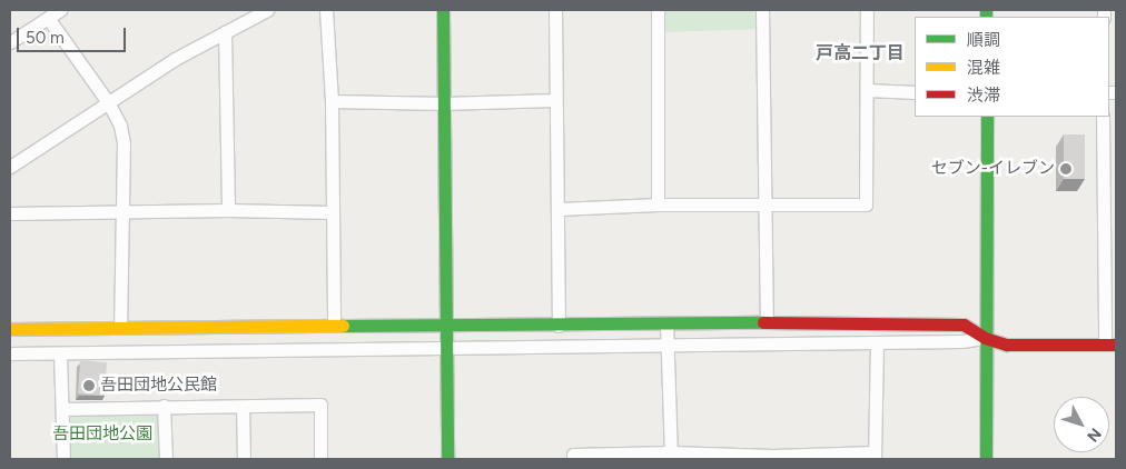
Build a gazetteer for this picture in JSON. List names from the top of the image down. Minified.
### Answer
{"districts":["戸高二丁目"],"parks":["吾田団地公園"],"places":["セブン-イレブン","吾田団地公民館"],"legend":["順調","混雑","渋滞"],"scale_bar":"50 m","north":"bottom right"}
